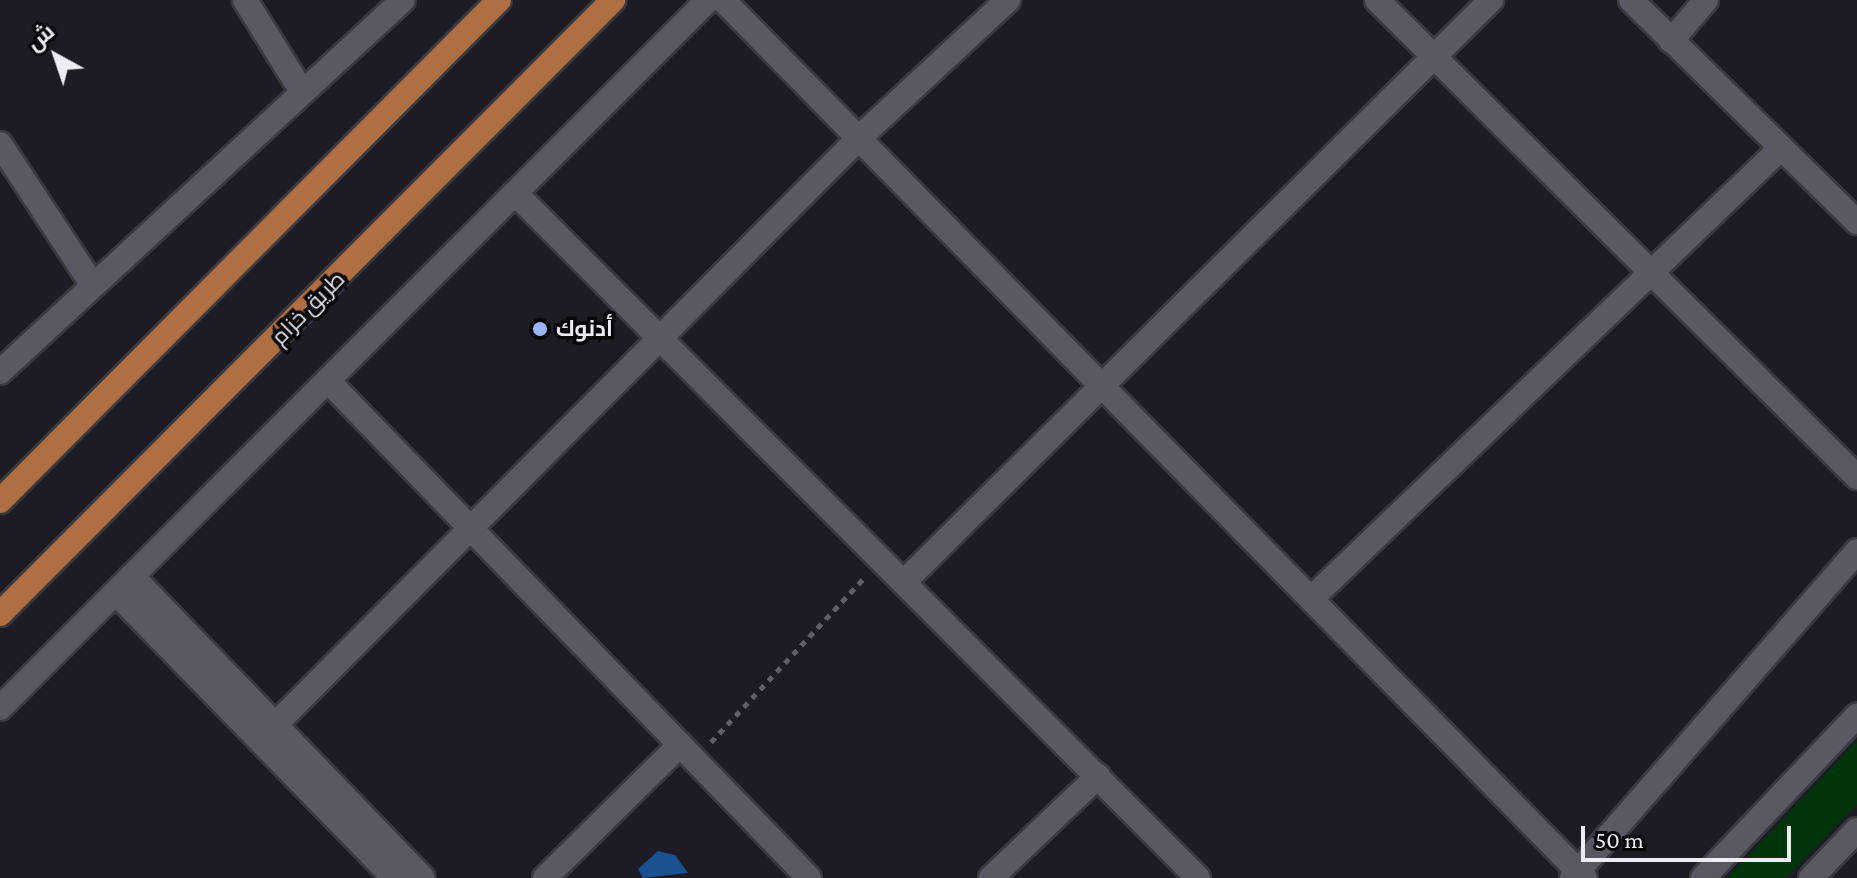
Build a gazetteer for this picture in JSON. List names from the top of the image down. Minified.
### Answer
{"streets":{"main road":["طريق خزام"]},"places":["أدنوك"],"scale_bar":"50 m","north":"top left"}
